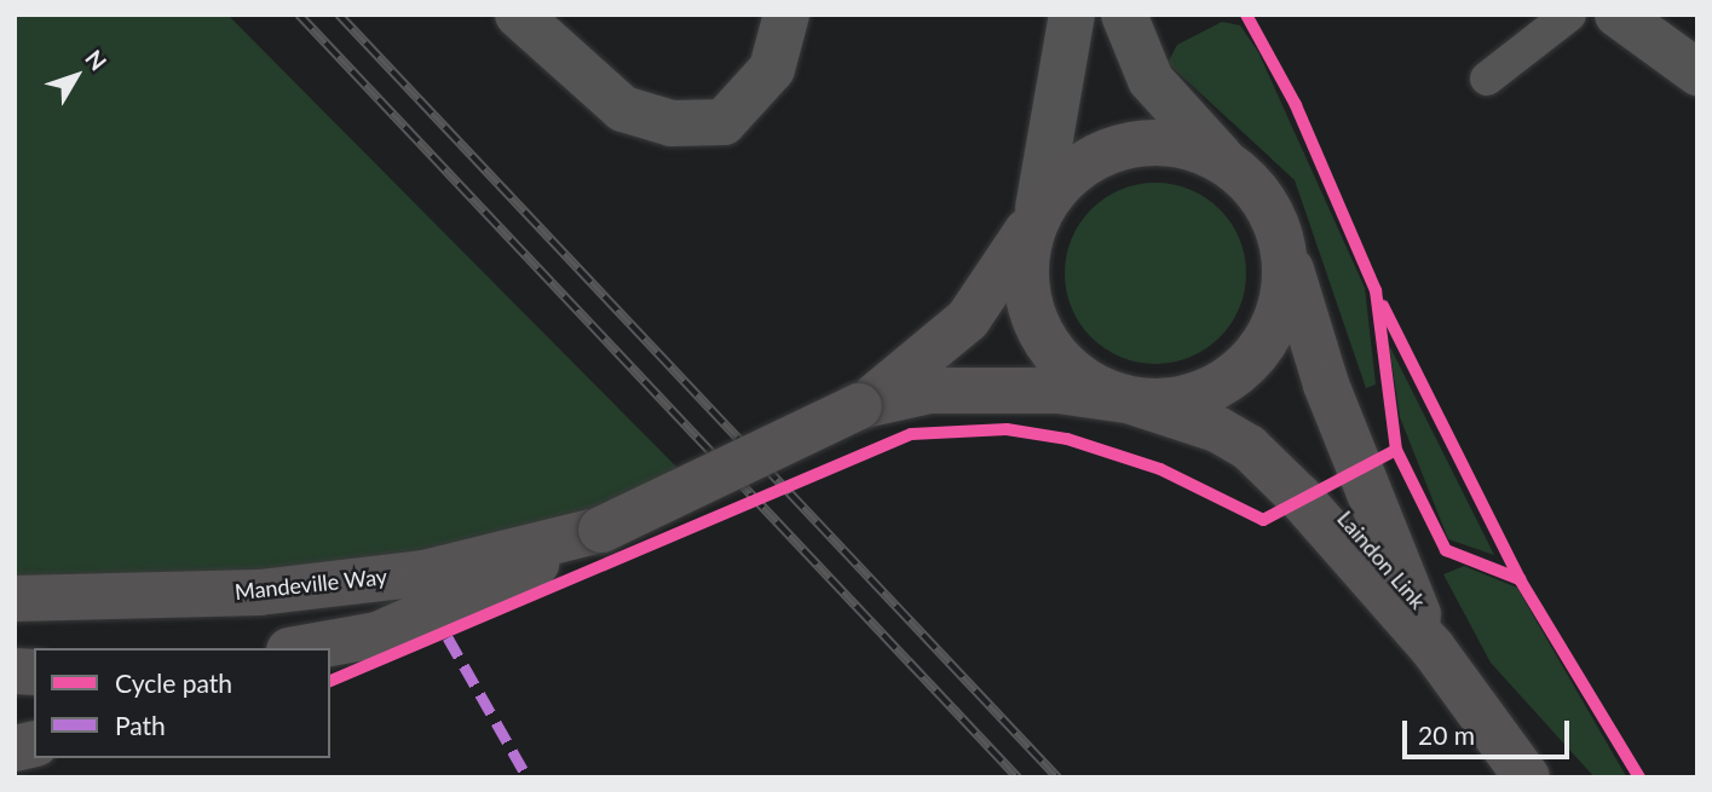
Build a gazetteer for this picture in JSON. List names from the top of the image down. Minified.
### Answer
{"streets":{"main road":["Laindon Link","Mandeville Way"]},"crossings":[["Laindon Link","Mandeville Way"]],"legend":["Cycle path","Path"],"scale_bar":"20 m","north":"top right"}
